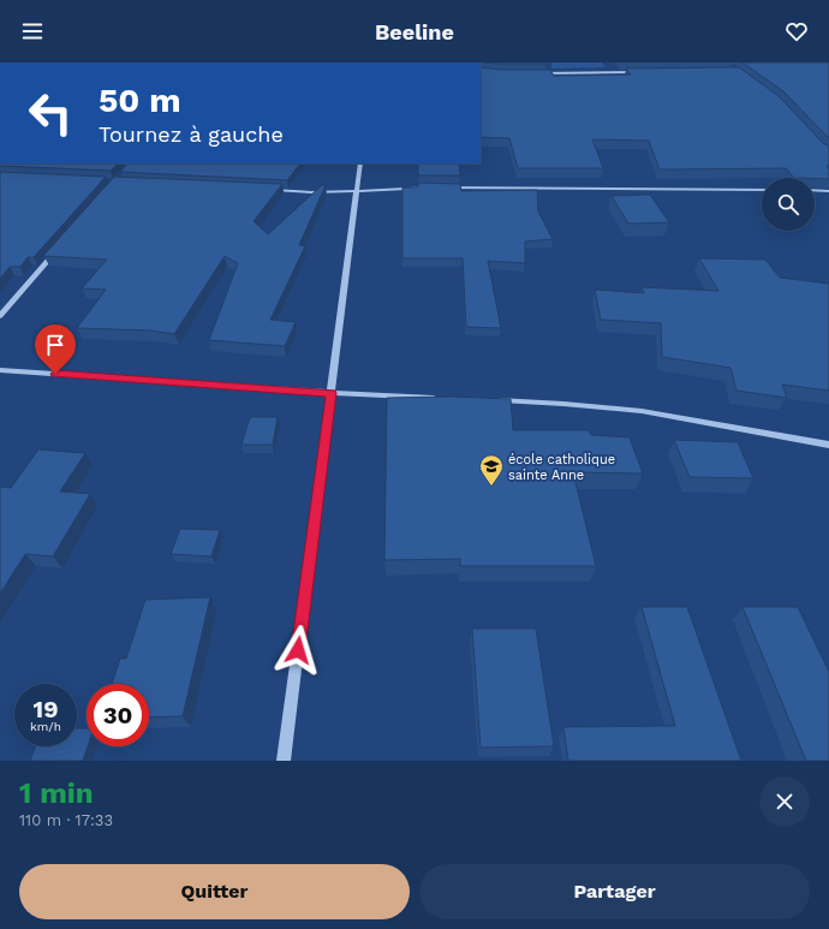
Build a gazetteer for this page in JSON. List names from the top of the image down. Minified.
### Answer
{"places":{"school or university":["école catholique sainte Anne"]},"page":{"header":"Beeline","turn":["50 m","Tournez à gauche"],"speed":"19 km/h","limit":"30","heading":["1 min","110 m · 17:33"],"buttons":["Quitter","Partager"]}}
